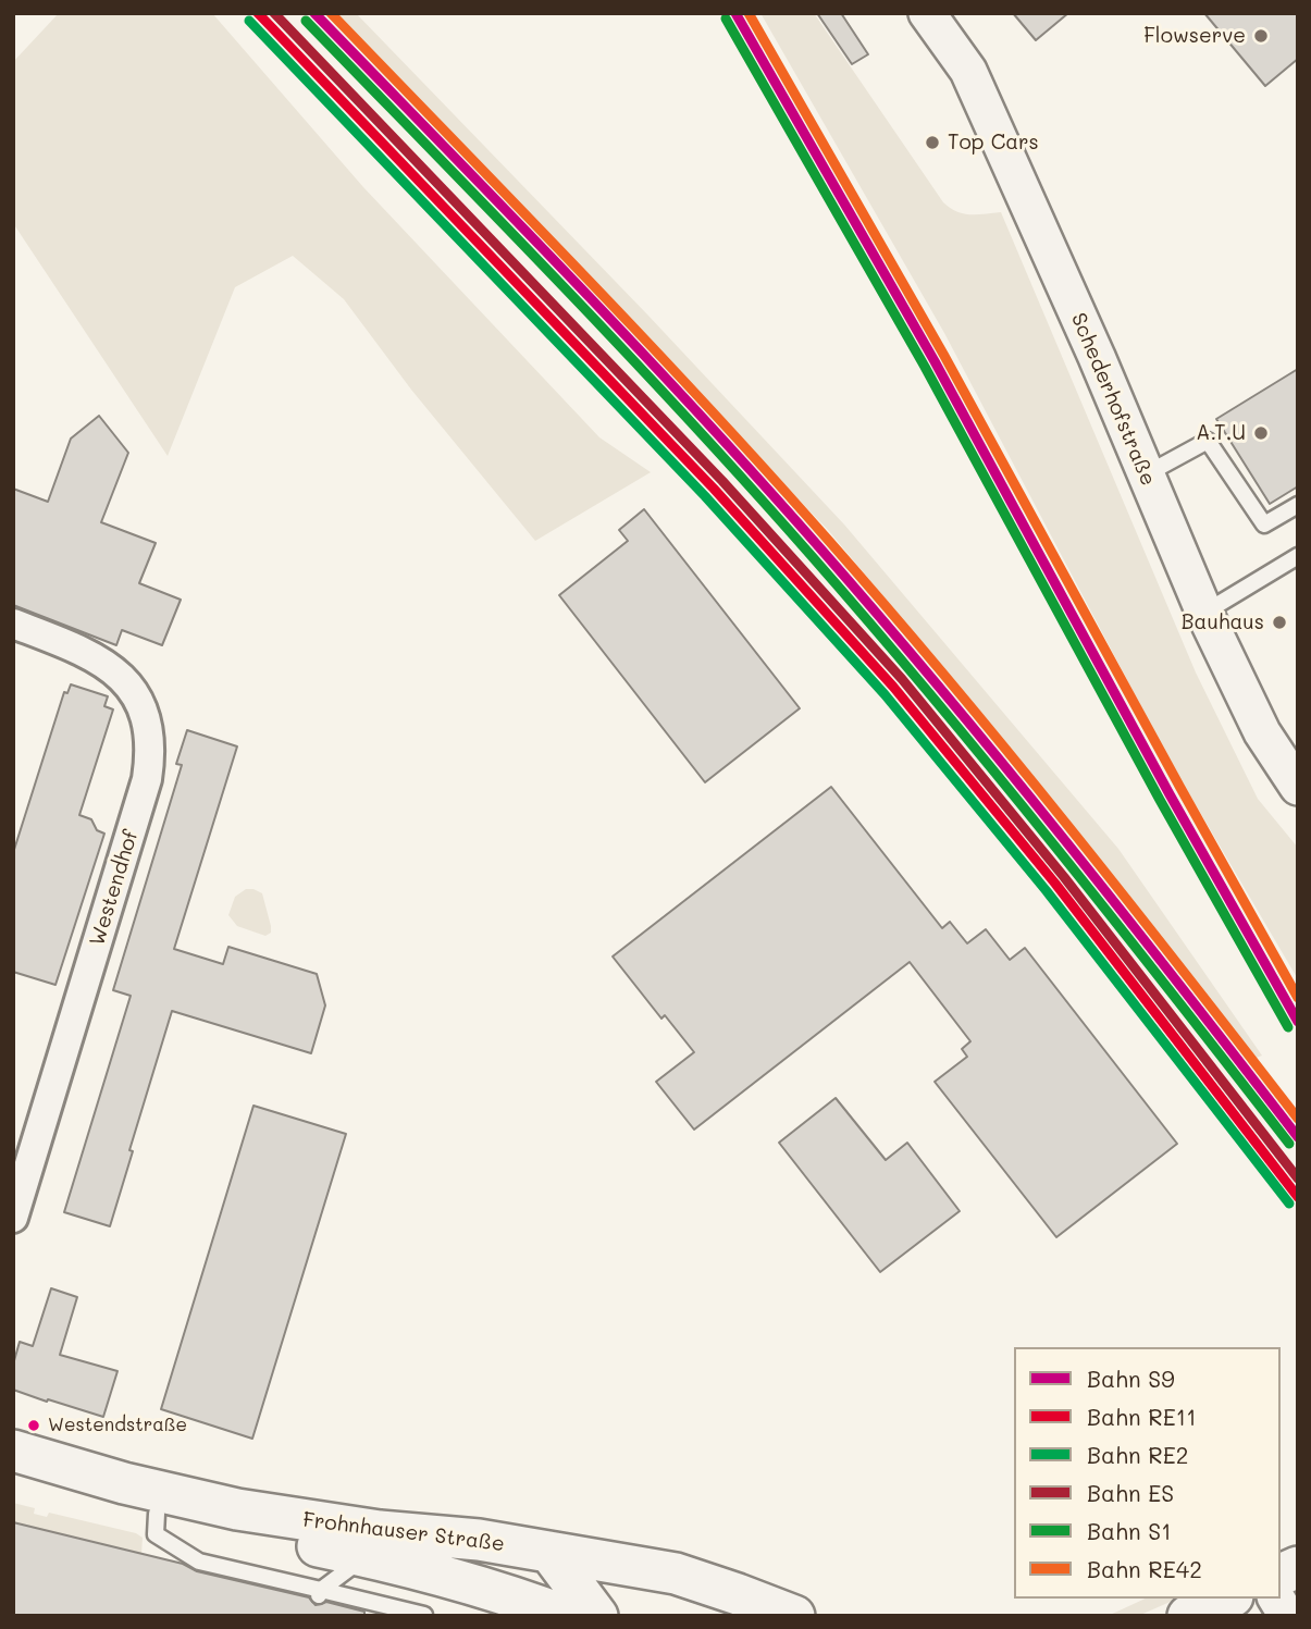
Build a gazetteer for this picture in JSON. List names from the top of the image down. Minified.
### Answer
{"streets":{"main road":["Frohnhauser Straße"],"street":["Schederhofstraße","Westendhof"]},"places":["Flowserve","Top Cars","A.T.U","Bauhaus","Westendstraße"],"lines":["rail line S9","rail line RE11","rail line ES","rail line RE42","rail line S1","rail line RE2"],"legend":["Bahn S9","Bahn RE11","Bahn RE2","Bahn ES","Bahn S1","Bahn RE42"]}
